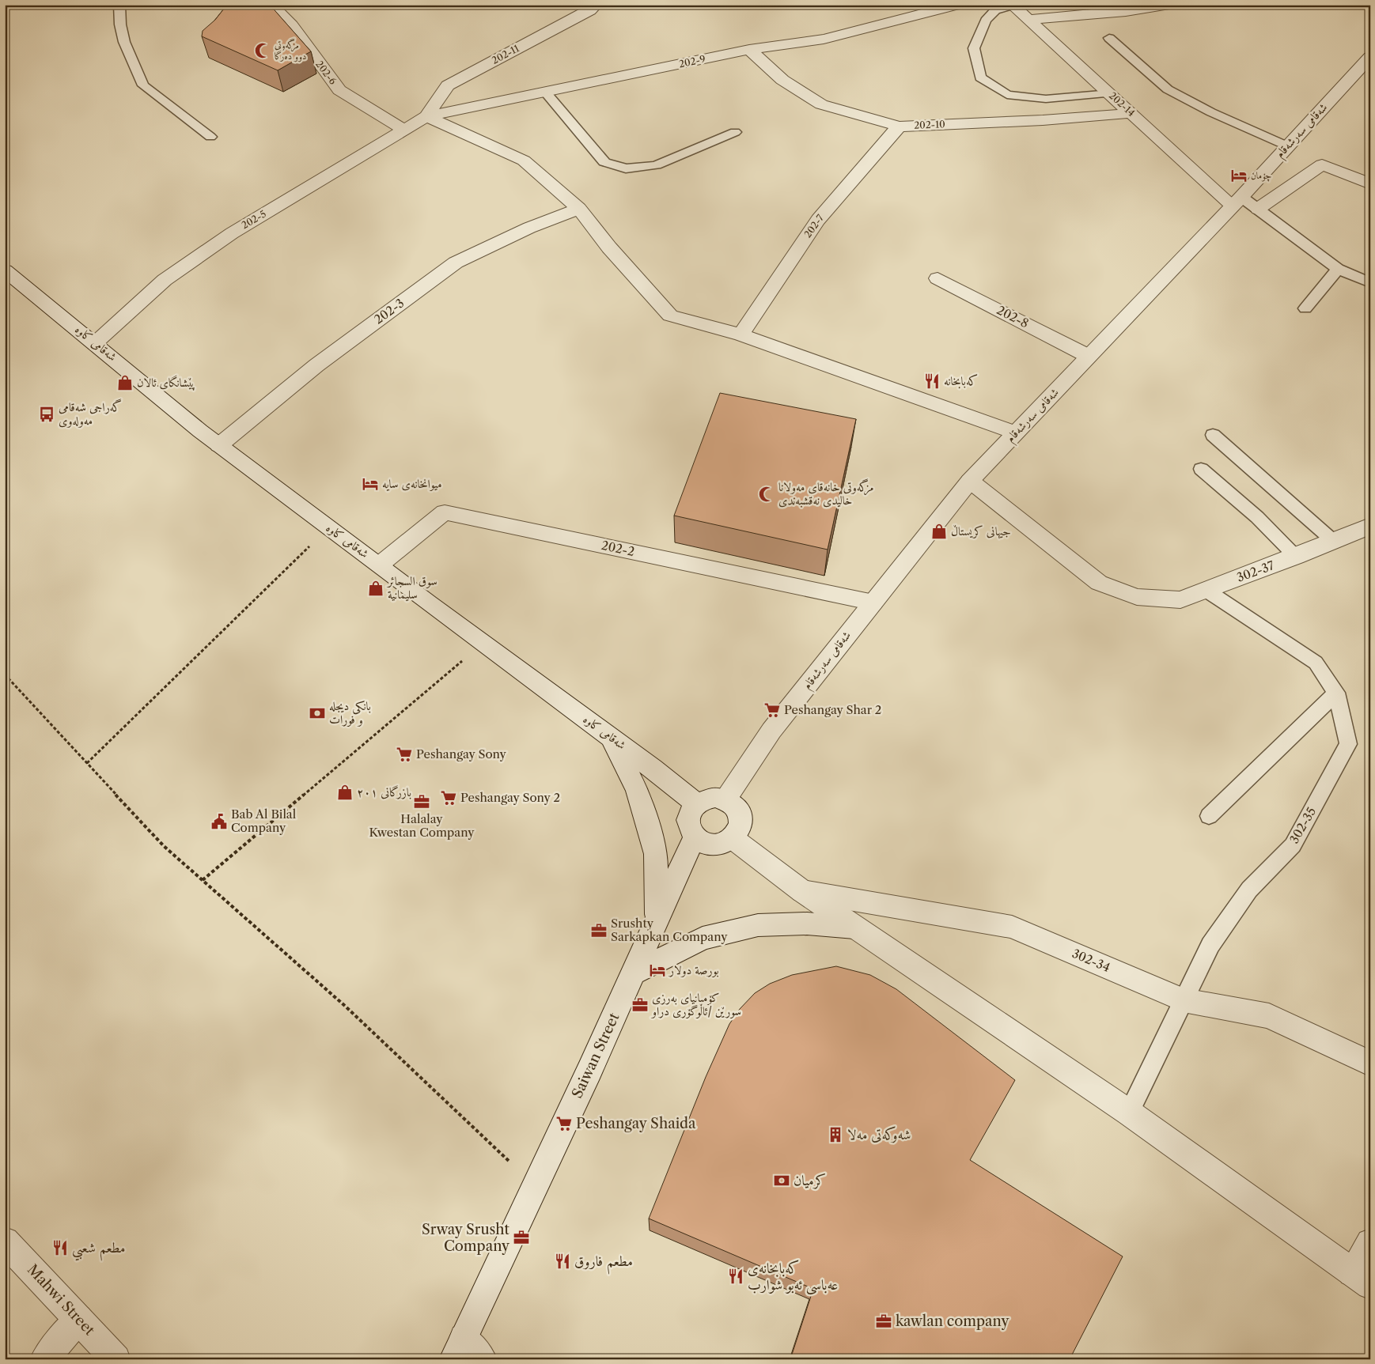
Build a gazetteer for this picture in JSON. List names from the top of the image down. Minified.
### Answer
{"streets":{"street":["202-11","202-9","202-6","202-14","202-10","شەقامی سەرشەقام","202-5","202-7","202-3","202-8","شەقامی کاوە","202-2","302-37","302-34","Saiwan Street","Mahwi Street"],"lane":["302-35"]},"crossings":[["202-11","202-9"],["202-11","202-5"],["202-9","202-10"],["202-9","202-5"],["202-6","202-5"],["202-14","202-10"],["202-14","شەقامی سەرشەقام"],["202-10","202-7"],["شەقامی سەرشەقام","202-8"],["شەقامی سەرشەقام","شەقامی کاوە"],["شەقامی سەرشەقام","202-2"],["شەقامی سەرشەقام","302-37"],["شەقامی سەرشەقام","Saiwan Street"],["202-5","شەقامی کاوە"],["202-3","شەقامی کاوە"],["شەقامی کاوە","202-2"],["شەقامی کاوە","Saiwan Street"],["302-37","302-35"],["302-35","302-34"]],"places":{"mosque":["مزگەوتی دوو دەرگا","مزگەوتی خانەقای مەولانا خالیدی نەقشبەندی"],"hotel":["چۆمان","میوانخانەی سایە","بورصة دولار"],"restaurant":["کەبابخانە","مطعم شعبي","مطعم فاروق","کەبابخانەی عەباسی ئەبو شوارب"],"shop":["پێشانگای ئالان","جیهانی کریستاڵ","سوق السجائر سليمانية","بازرگانی ٢٠١"],"bus stop":["گەراجی شەقامی مەولەوی"],"supermarket":["Peshangay Shar 2","Peshangay Sony","Peshangay Sony 2","Peshangay Shaida"],"bank":["بانکی دیجلە و فورات","كرميان"],"office":["Halalay Kwestan Company","Srushty Sarkapkan Company","کۆمپانیای بەرزی سورێن /ئاڵوگۆری دراو","Srway Srusht Company","kawlan company"],"public building":["Bab Al Bilal Company"],"building":["شەوکەتی مەلا"]}}
